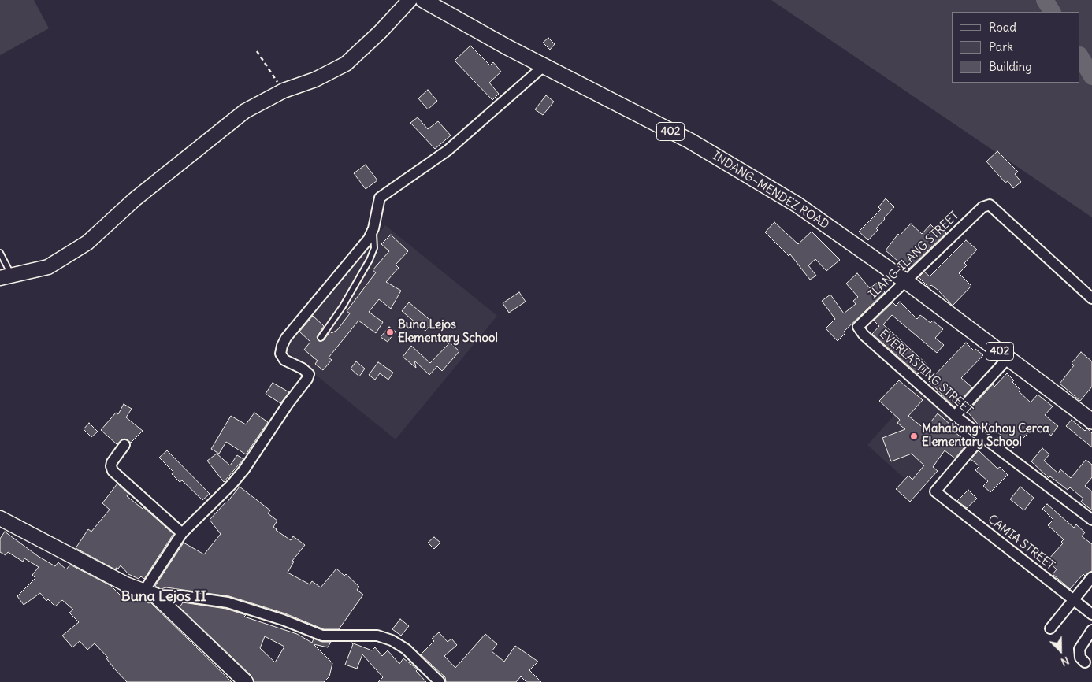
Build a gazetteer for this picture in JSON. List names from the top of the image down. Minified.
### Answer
{"streets":{"main road":["402","INDANG–MENDEZ ROAD"],"street":["ILANG-ILANG STREET","EVERLASTING STREET","CAMIA STREET"]},"crossings":[["INDANG–MENDEZ ROAD","ILANG-ILANG STREET"],["ILANG-ILANG STREET","EVERLASTING STREET"],["EVERLASTING STREET","CAMIA STREET"]],"districts":["Buna Lejos II"],"places":["Buna Lejos Elementary School","Mahabang Kahoy Cerca Elementary School"],"legend":["Road","Park","Building"],"north":"bottom right"}
